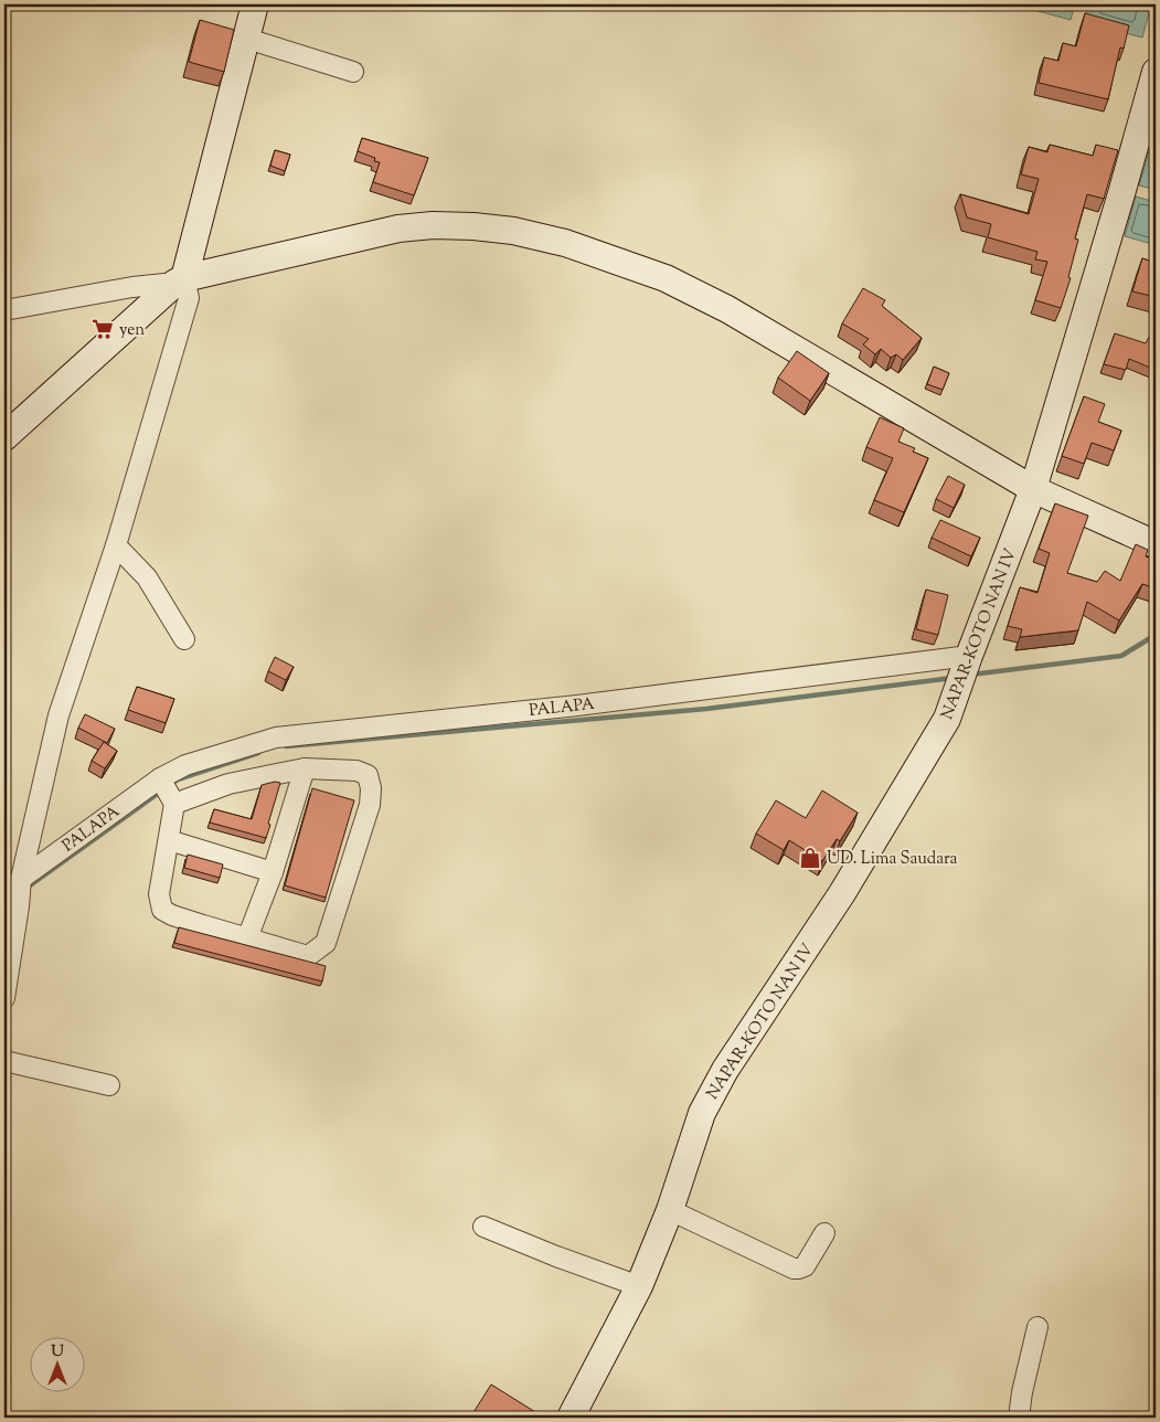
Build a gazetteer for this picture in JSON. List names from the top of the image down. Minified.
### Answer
{"streets":{"street":["NAPAR-KOTO NAN IV","PALAPA"]},"crossings":[["NAPAR-KOTO NAN IV","PALAPA"]],"places":{"supermarket":["yen"],"shop":["UD. Lima Saudara"]},"north":"top"}
